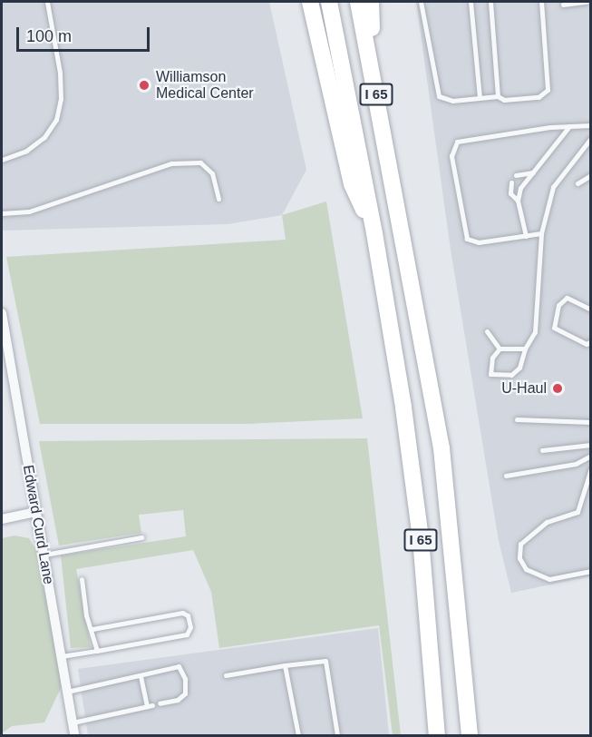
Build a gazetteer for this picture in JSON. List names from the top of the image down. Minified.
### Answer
{"streets":{"highway":["I 65"],"street":["Edward Curd Lane"]},"places":["Williamson Medical Center","U-Haul"],"scale_bar":"100 m"}
